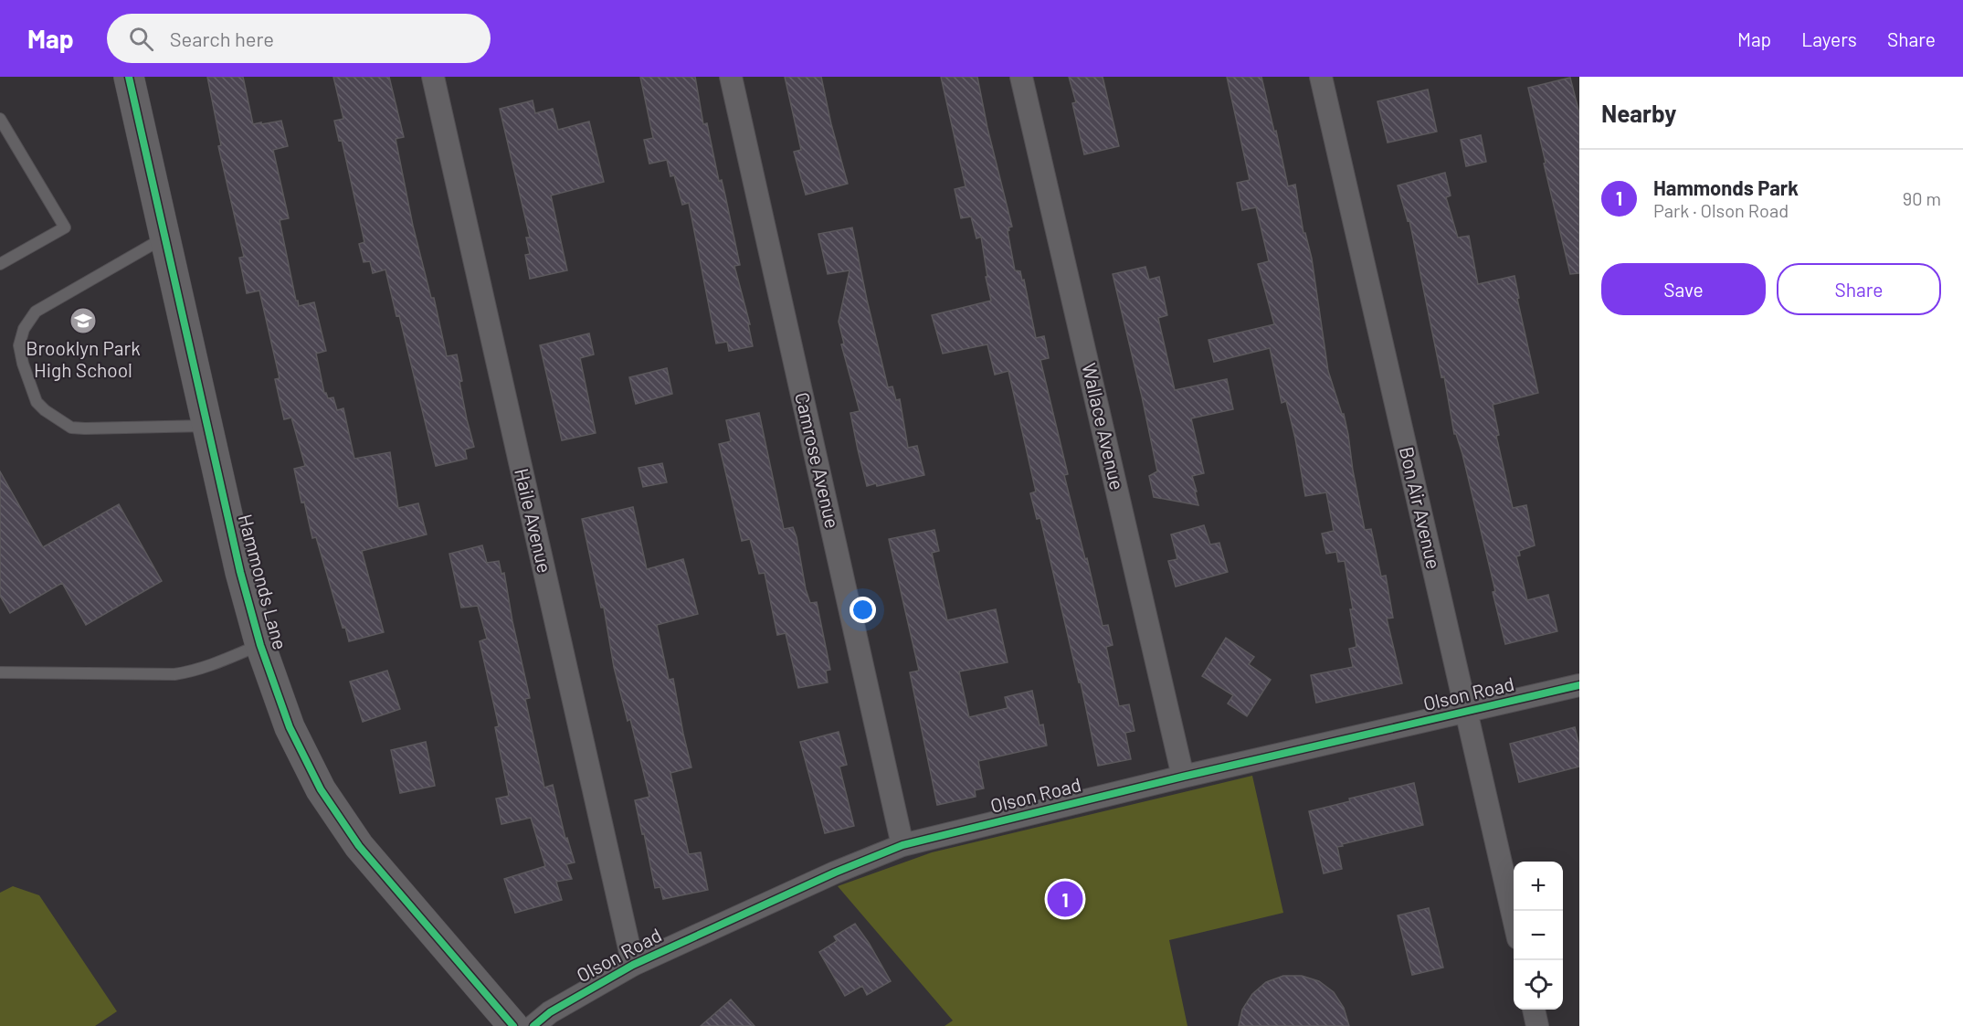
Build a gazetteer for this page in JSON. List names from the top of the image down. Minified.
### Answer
{"streets":{"street":["Wallace Avenue","Camrose Avenue","Bon Air Avenue","Haile Avenue","Hammonds Lane","Olson Road"]},"crossings":[["Wallace Avenue","Olson Road"],["Camrose Avenue","Olson Road"],["Bon Air Avenue","Olson Road"],["Haile Avenue","Olson Road"]],"places":{"school or university":["Brooklyn Park High School"]},"page":{"header":"Map","search":"Search here","nav":["Map","Layers","Share"],"heading":"Nearby","list":[{"mark":"1","name":"Hammonds Park","note":"Park · Olson Road","value":"90 m"}],"buttons":["Save","Share"],"map_buttons":["+","−"],"pins":"1"}}
